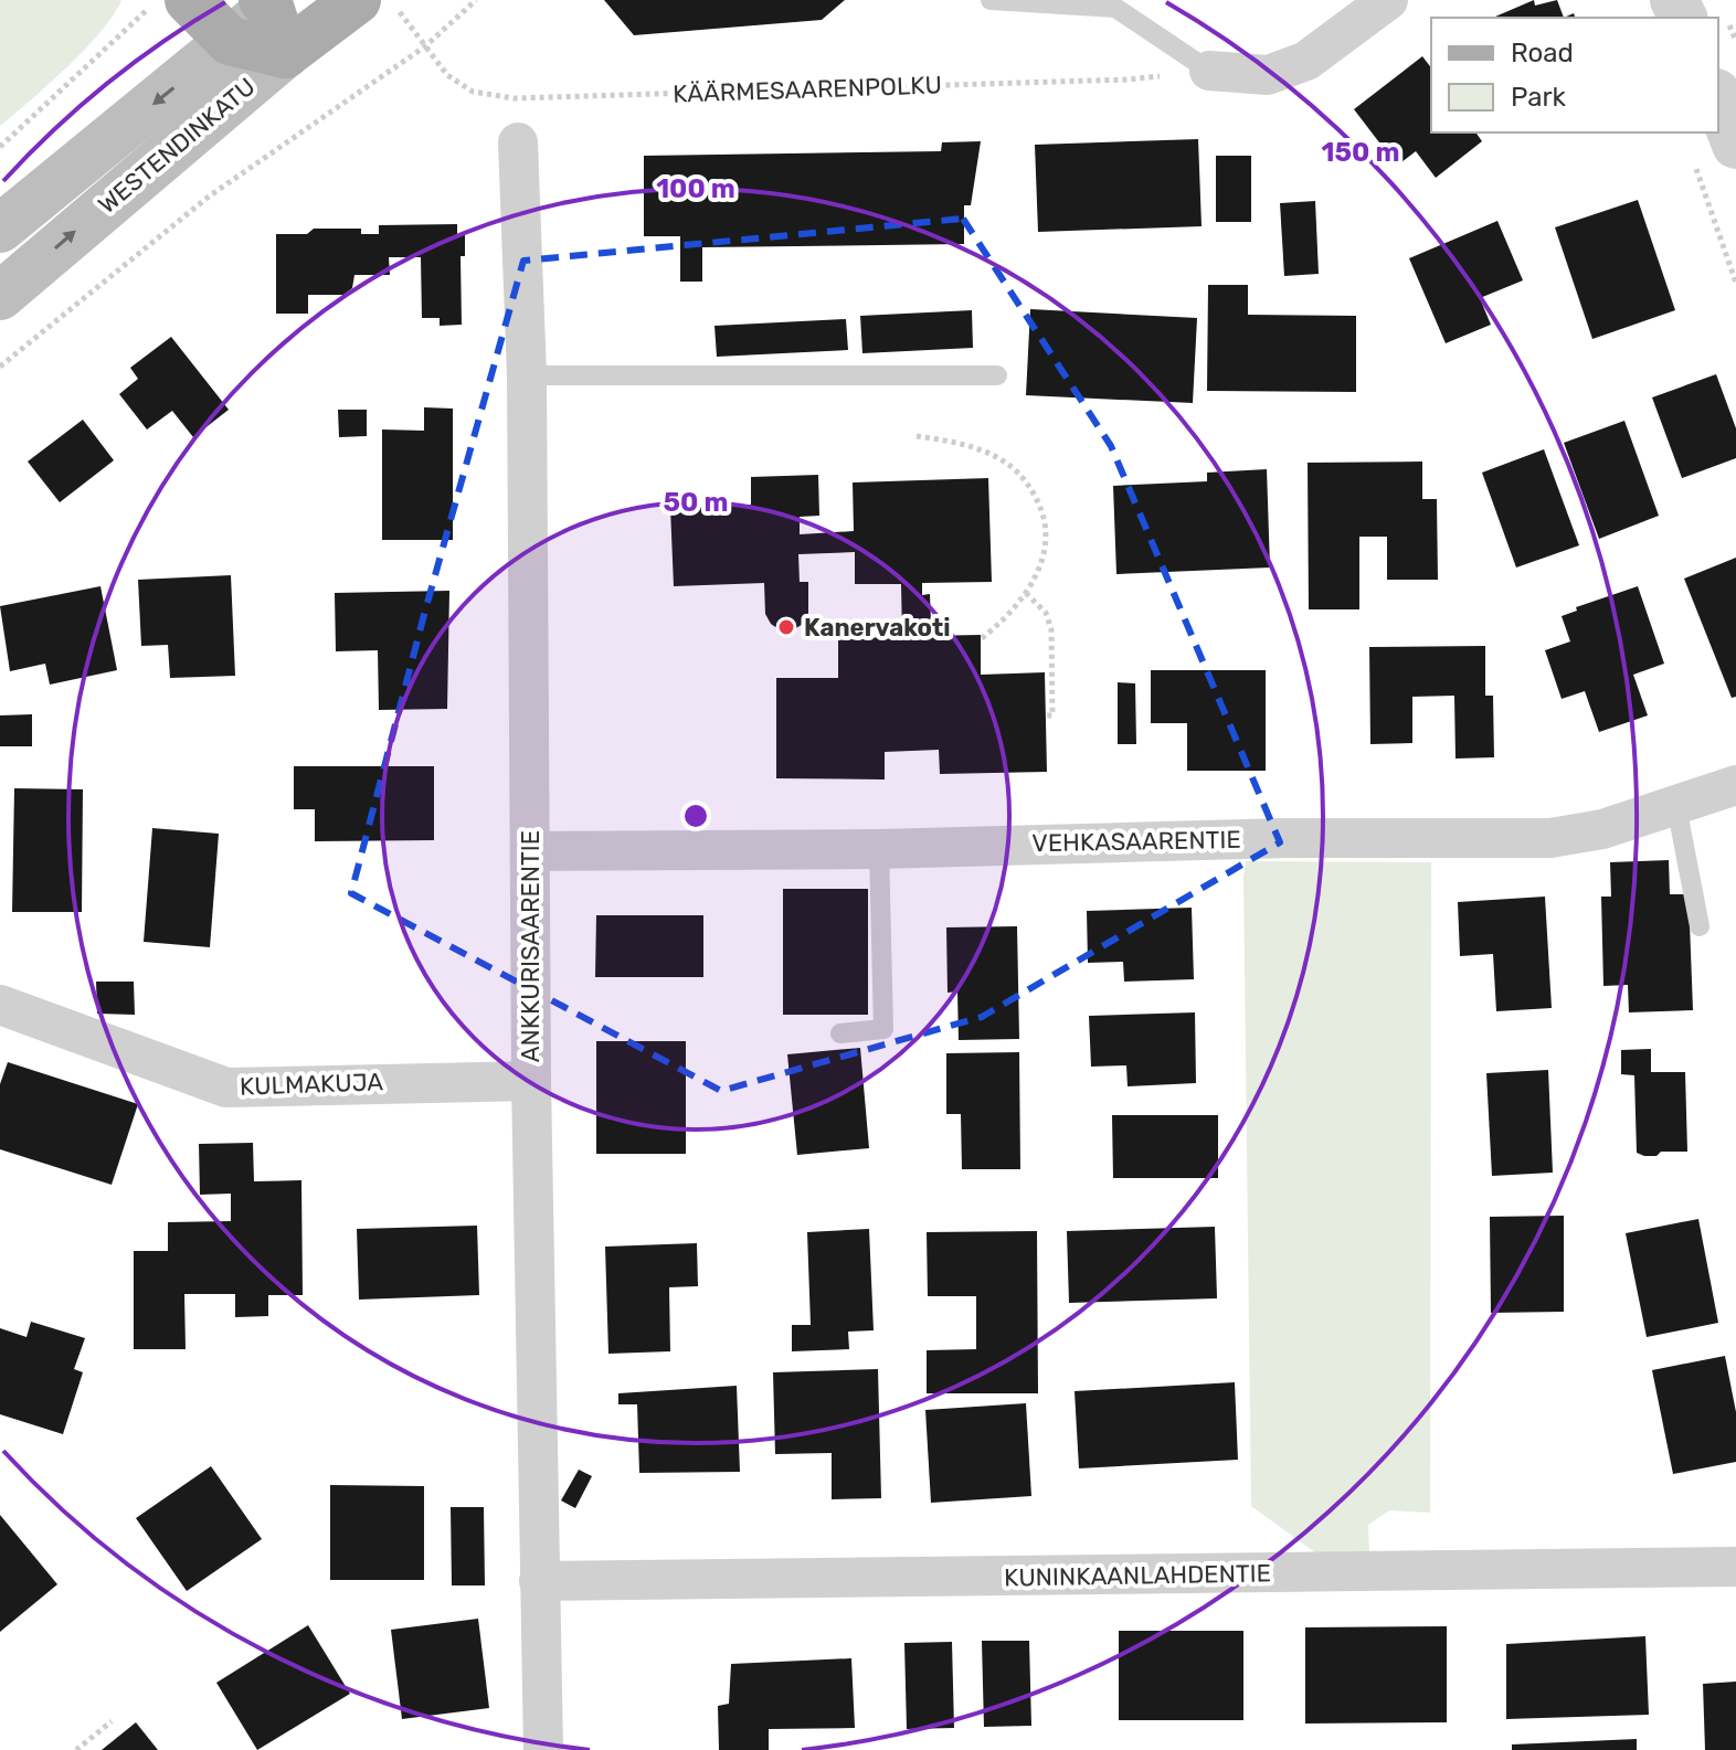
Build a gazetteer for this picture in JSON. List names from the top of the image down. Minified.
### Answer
{"streets":{"main road":["WESTENDINKATU"],"street":["VEHKASAARENTIE","ANKKURISAARENTIE","KULMAKUJA","KUNINKAANLAHDENTIE"],"path":["KÄÄRMESAARENPOLKU"]},"crossings":[["KÄÄRMESAARENPOLKU","WESTENDINKATU"],["VEHKASAARENTIE","ANKKURISAARENTIE"],["ANKKURISAARENTIE","KULMAKUJA"],["ANKKURISAARENTIE","KUNINKAANLAHDENTIE"]],"places":["Kanervakoti"],"legend":["Road","Park"],"rings":["150 m","100 m","50 m"]}
